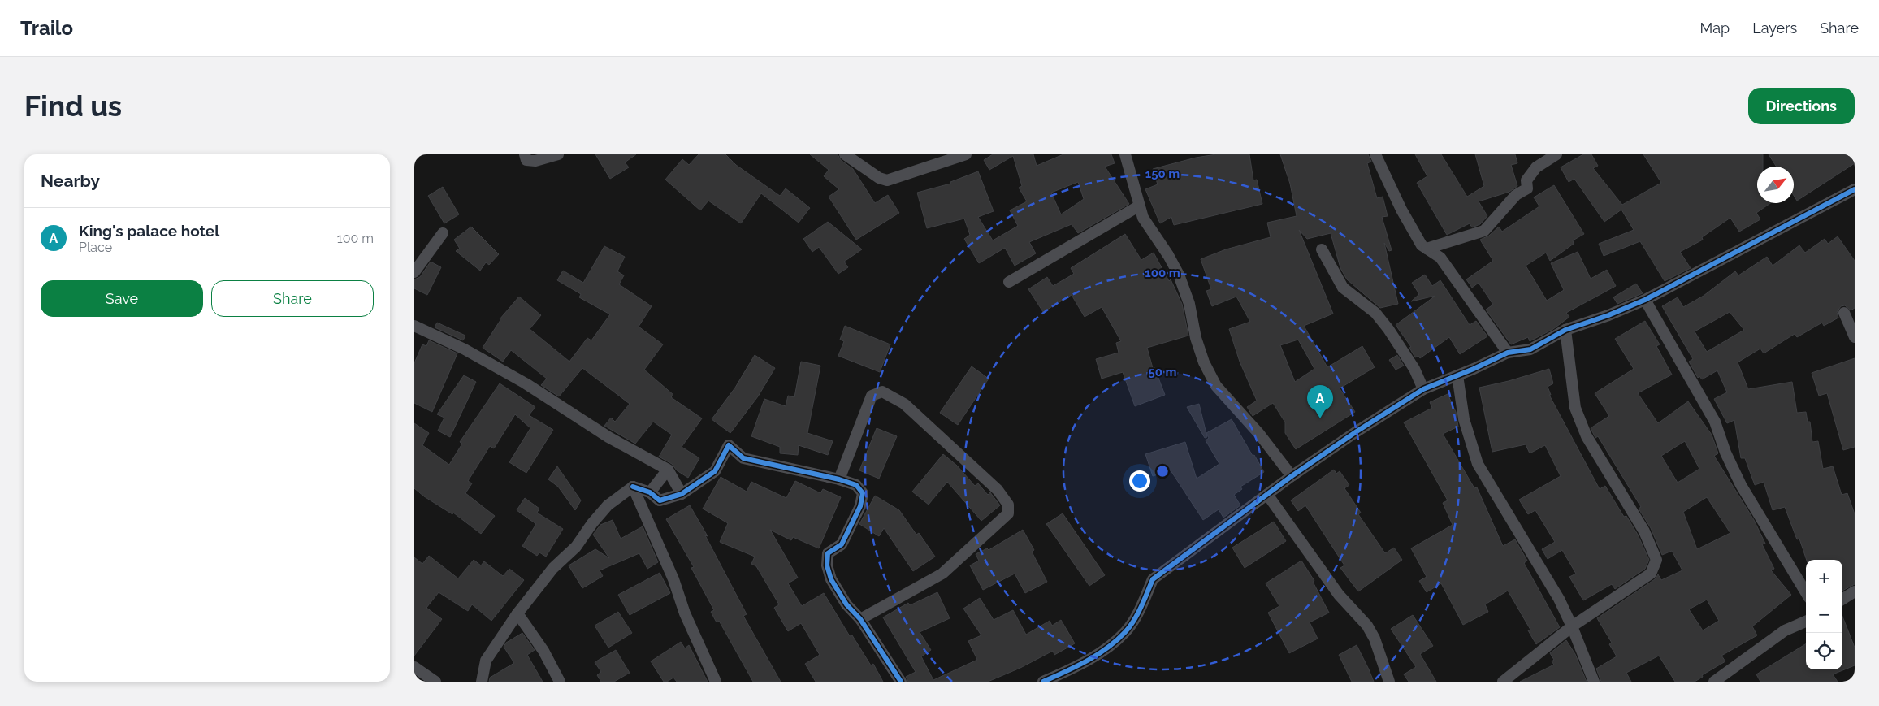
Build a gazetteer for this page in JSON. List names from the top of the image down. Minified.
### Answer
{"north":"top right","page":{"header":"Trailo","nav":["Map","Layers","Share"],"buttons":["Directions",["Save","Share"]],"title":"Find us","heading":"Nearby","list":[{"mark":"A","name":"King's palace hotel","note":"Place","value":"100 m"}],"pins":"A","map_buttons":["+","−"]},"rings":["150 m","100 m","50 m"]}
